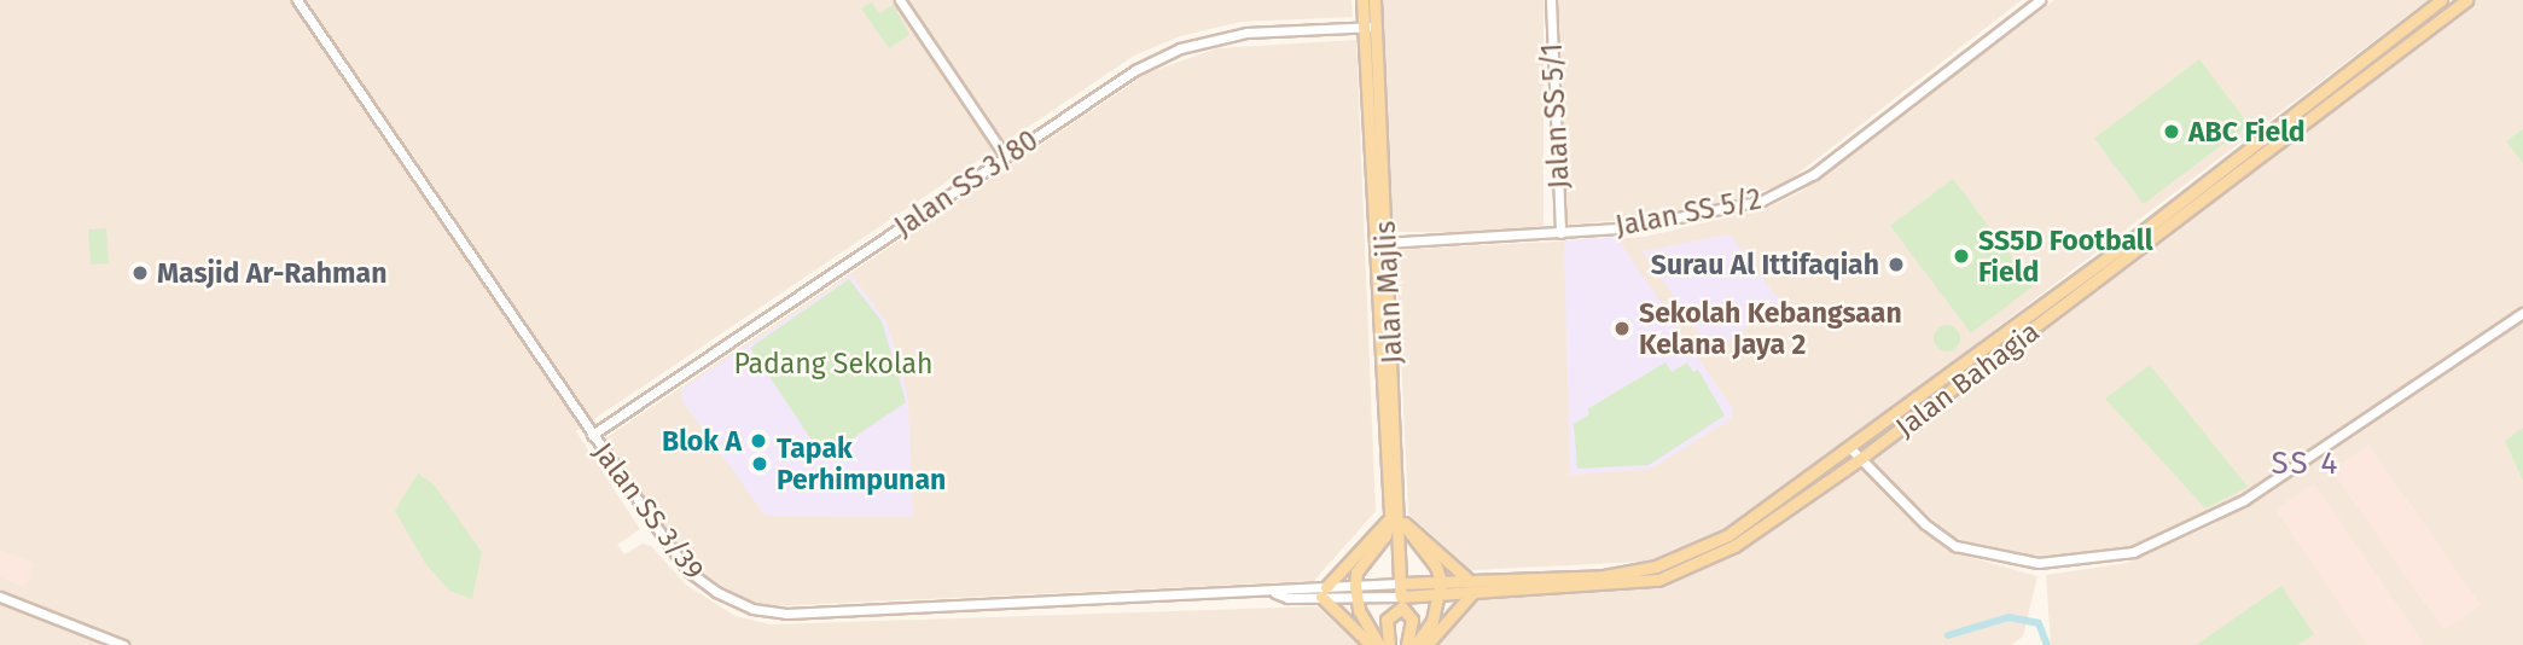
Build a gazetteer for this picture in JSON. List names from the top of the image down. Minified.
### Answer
{"streets":{"main road":["Jalan Majlis","Jalan Bahagia"],"street":["Jalan SS 5/1","Jalan SS 3/80","Jalan SS 5/2","Jalan SS 3/39"]},"crossings":[["Jalan SS 5/1","Jalan SS 5/2"],["Jalan SS 3/80","Jalan Majlis"],["Jalan SS 3/80","Jalan SS 3/39"],["Jalan SS 5/2","Jalan Majlis"],["Jalan Majlis","Jalan Bahagia"],["Jalan Majlis","Jalan SS 3/39"],["Jalan Bahagia","Jalan SS 3/39"]],"districts":["SS 4"],"parks":["Padang Sekolah"],"places":["ABC Field","SS5D Football Field","Surau Al Ittifaqiah","Masjid Ar-Rahman","Sekolah Kebangsaan Kelana Jaya 2","Blok A","Tapak Perhimpunan"]}
